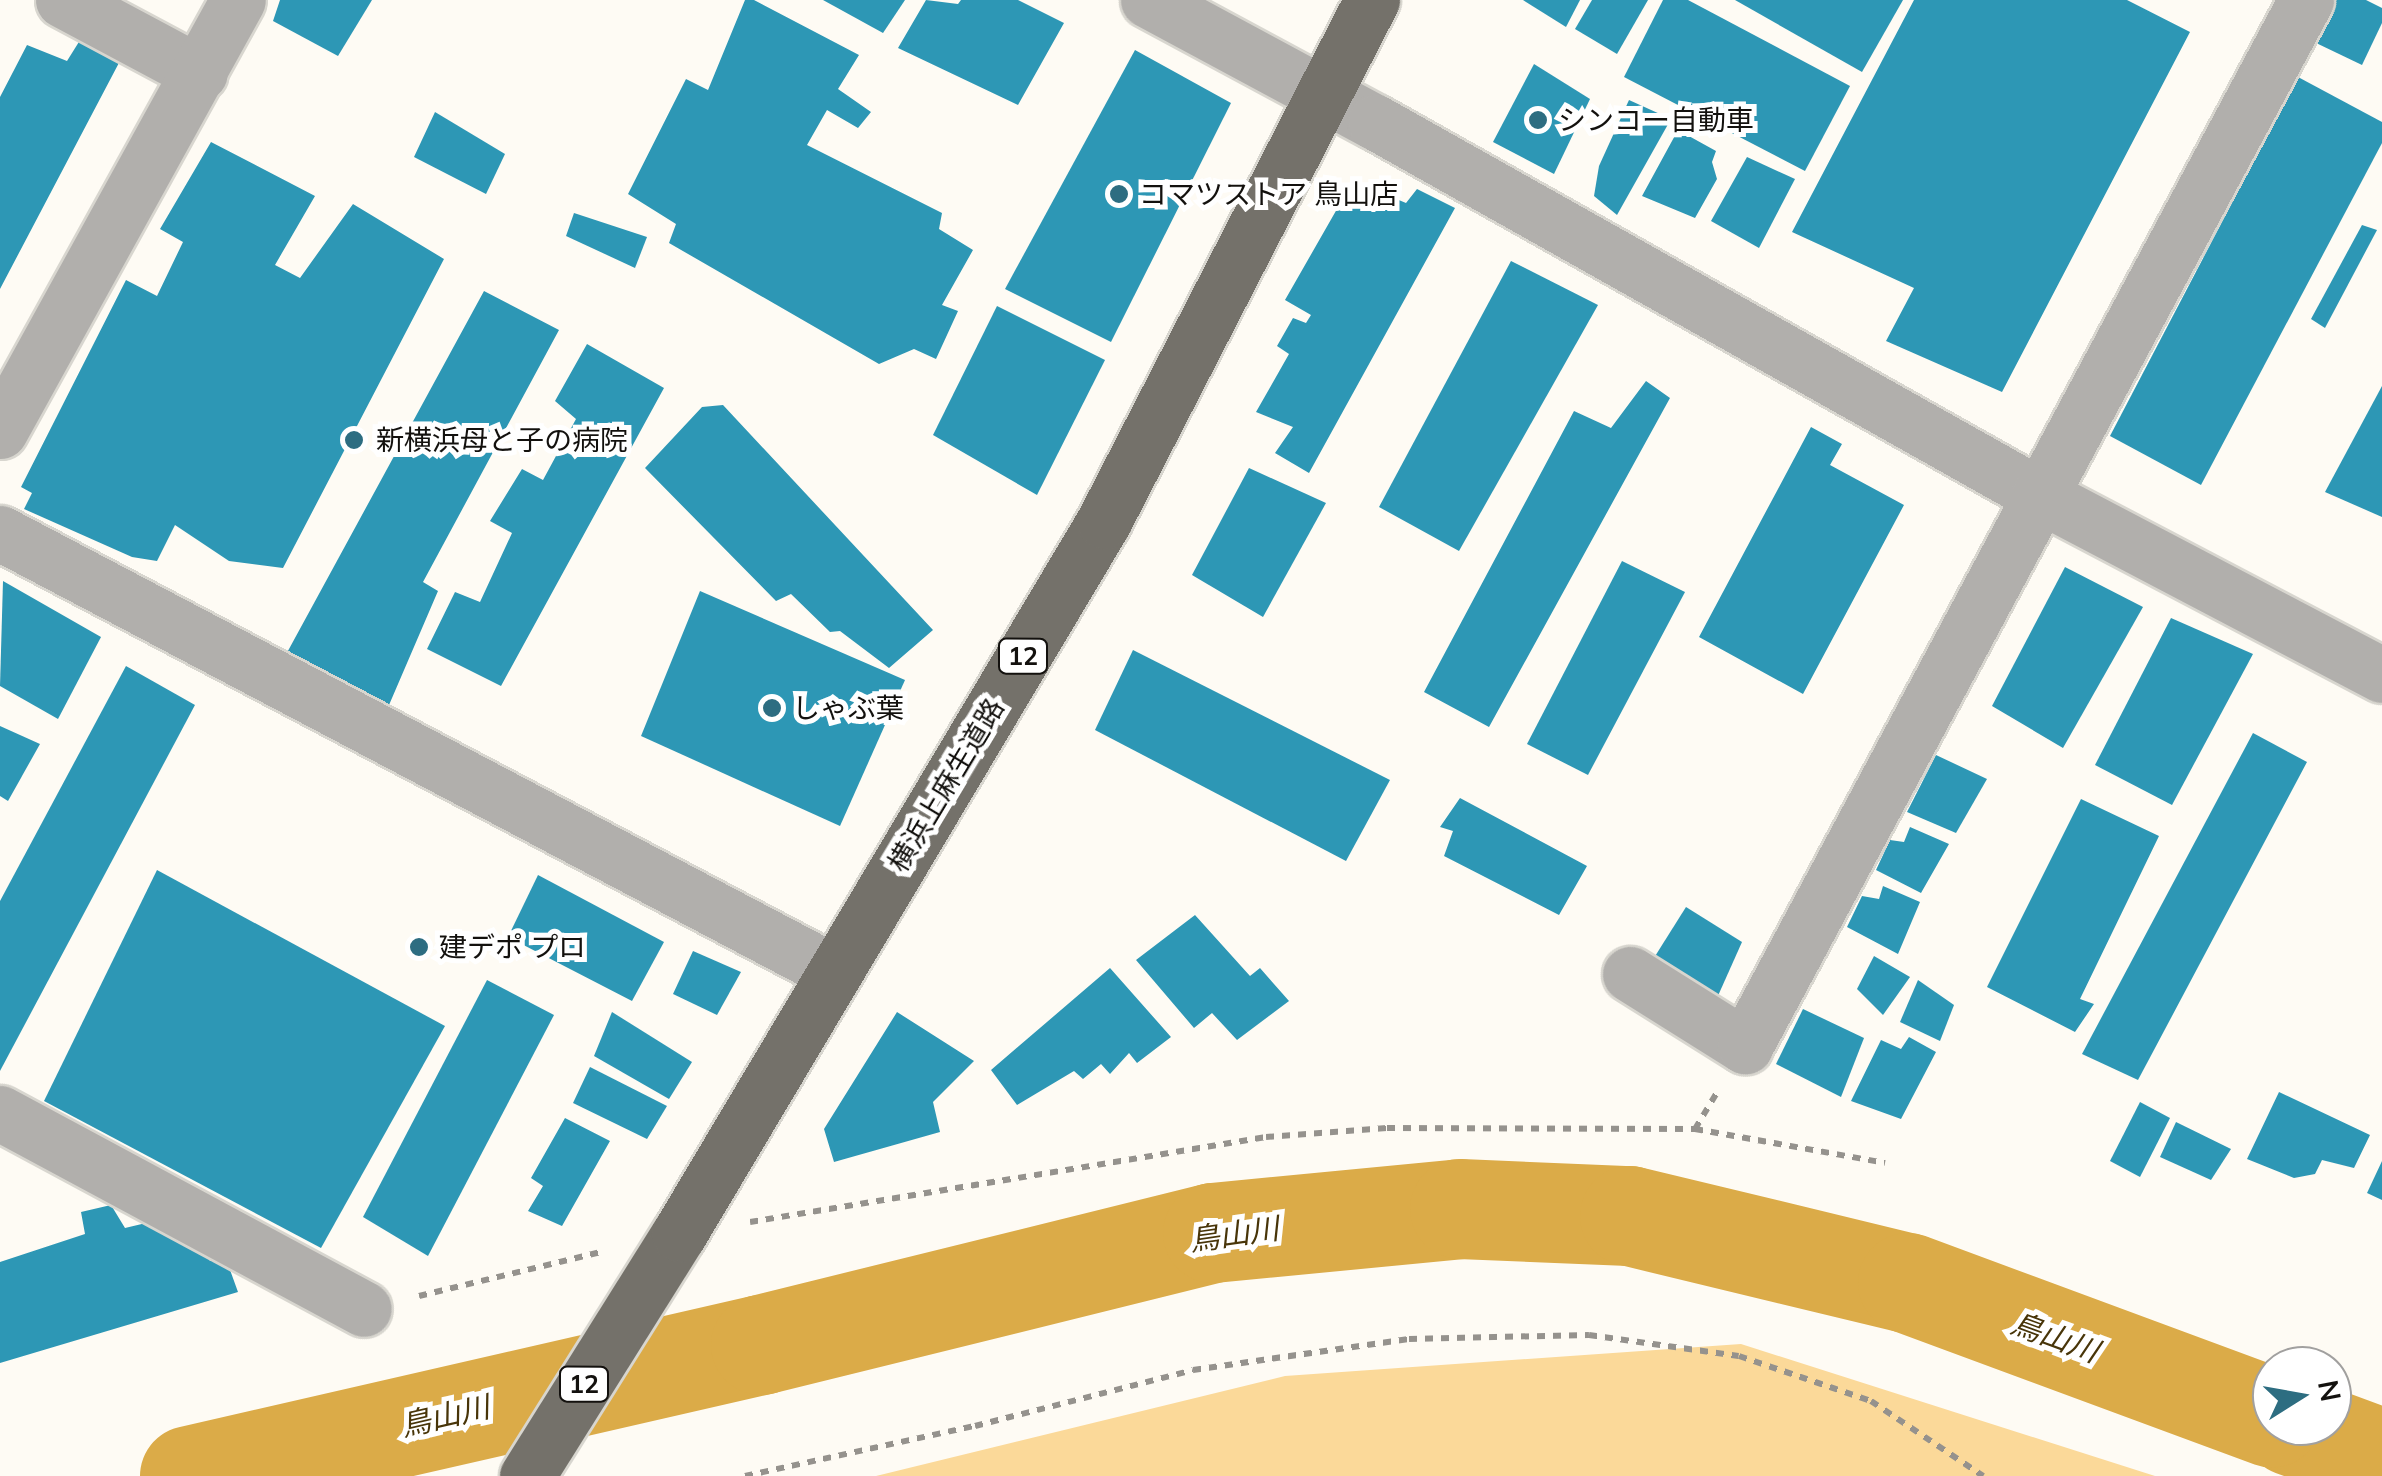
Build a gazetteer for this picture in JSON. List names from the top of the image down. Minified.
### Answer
{"streets":{"main road":["12","横浜上麻生道路"]},"water":["鳥山川"],"places":["シンコー自動車","コマツストア 鳥山店","新横浜母と子の病院","しゃぶ葉","建デポ プロ"],"north":"right"}
